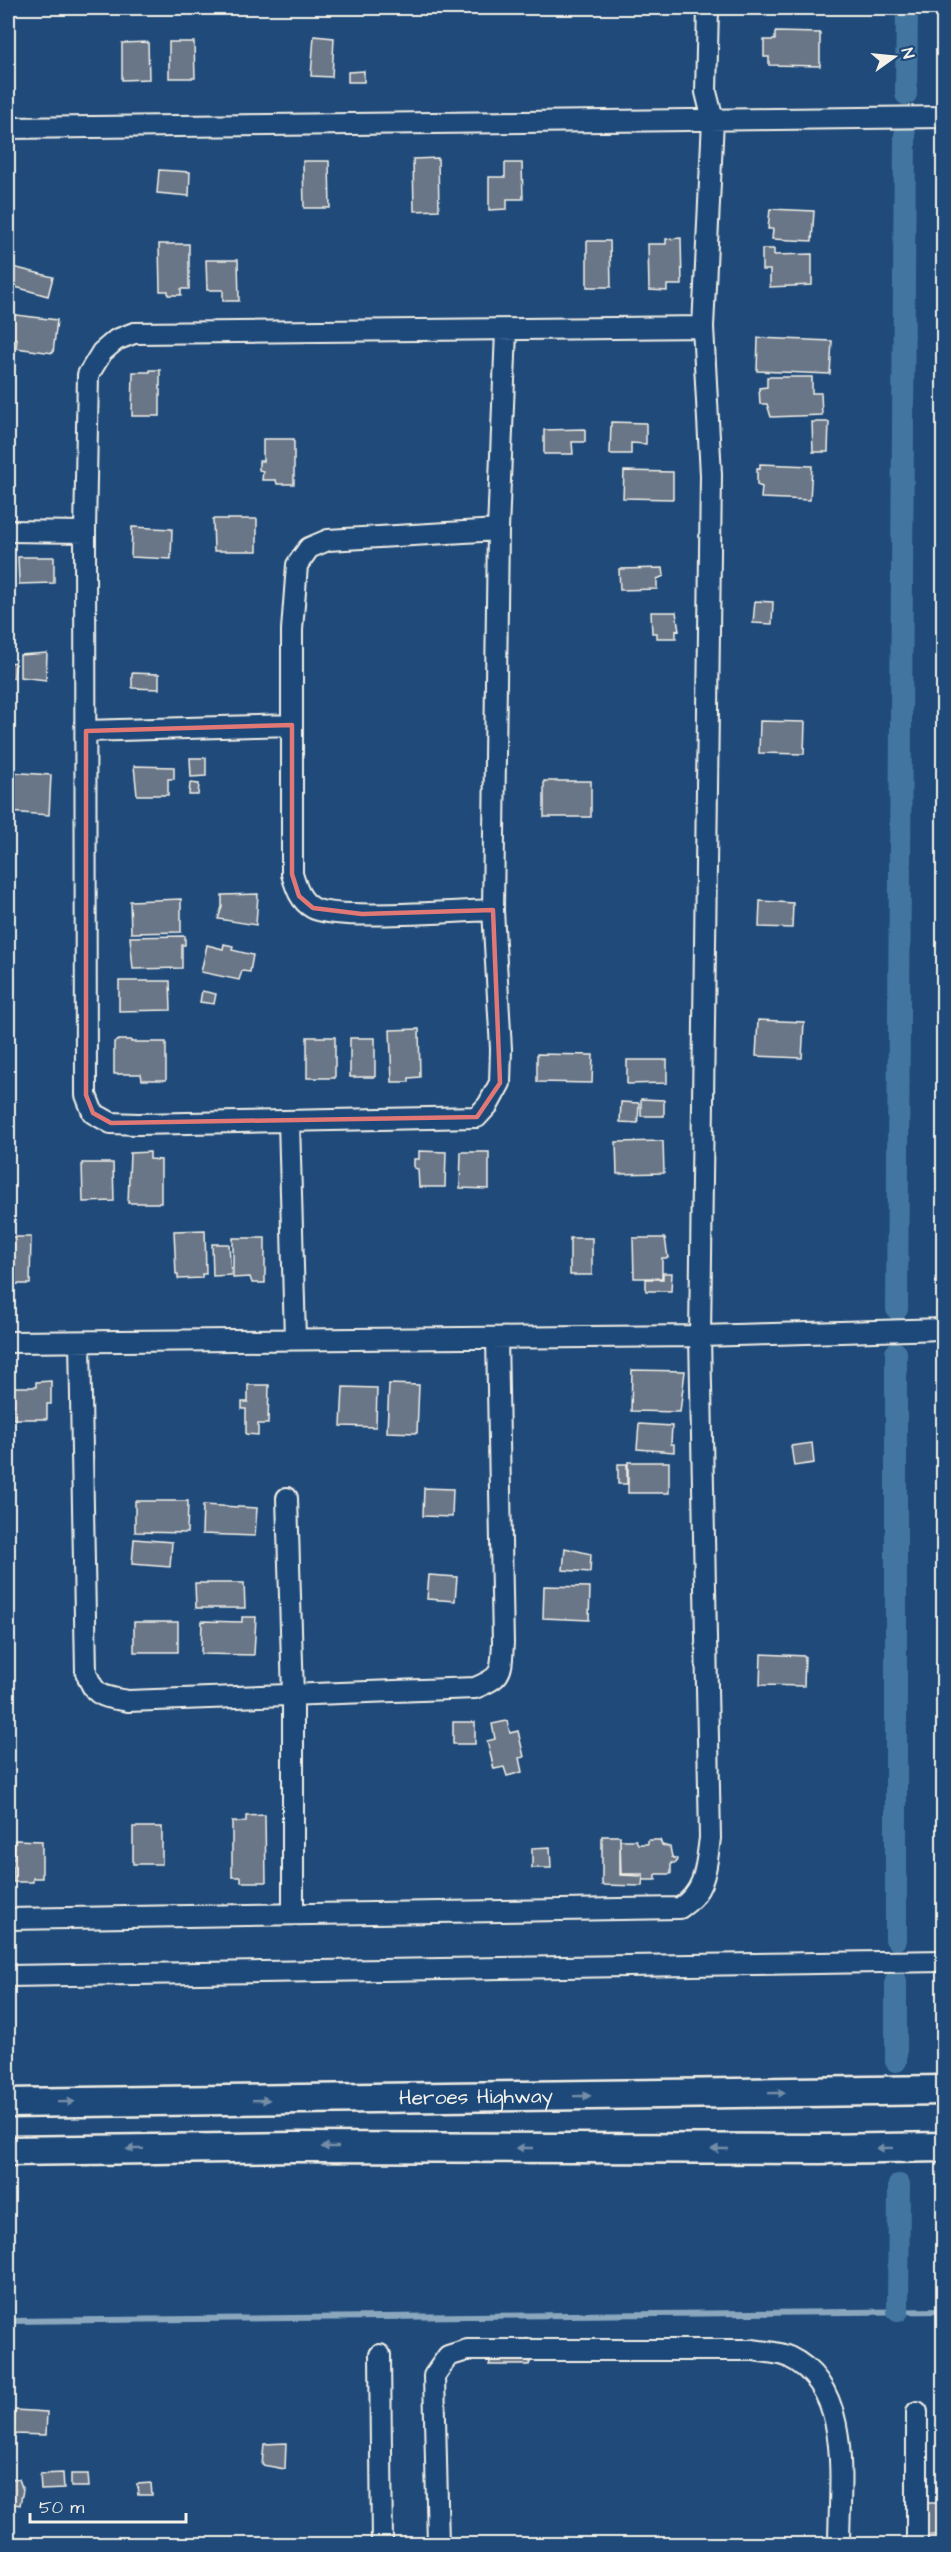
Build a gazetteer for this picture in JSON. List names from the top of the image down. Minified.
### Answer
{"streets":{"main road":["Heroes Highway"]},"scale_bar":"50 m","north":"right"}
